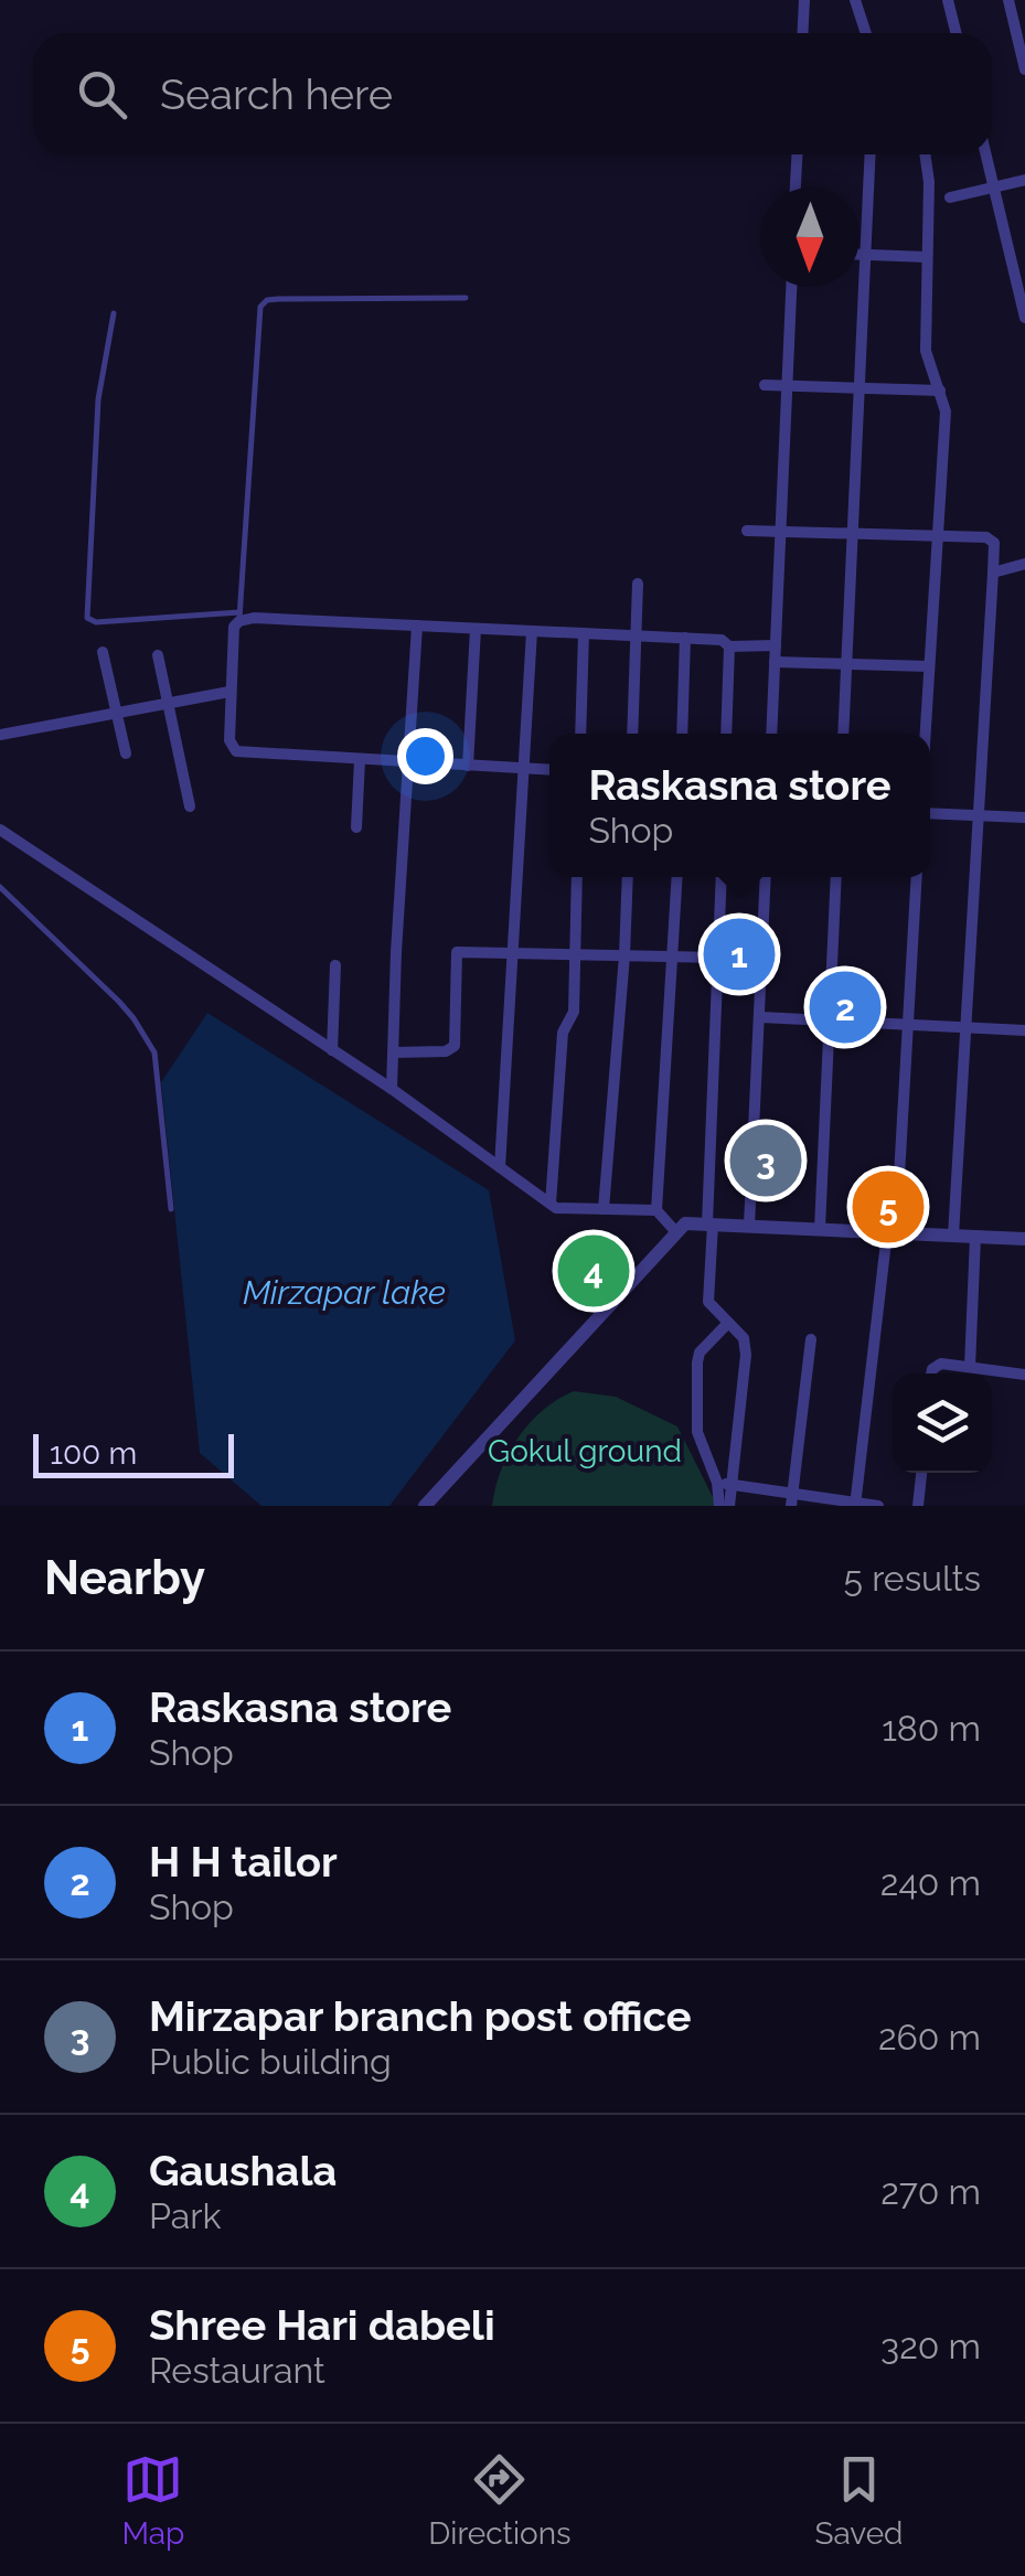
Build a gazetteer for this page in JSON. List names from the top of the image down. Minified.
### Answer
{"water":["Mirzapar lake"],"parks":["Gokul ground"],"scale_bar":"100 m","north":"bottom","page":{"search":"Search here","popup":["Raskasna store","Shop"],"pins":["1","2","3","5","4"],"scale":"100 m","heading":["Nearby","5 results"],"list":[{"mark":"1","name":"Raskasna store","note":"Shop","value":"180 m"},{"mark":"2","name":"H H tailor","note":"Shop","value":"240 m"},{"mark":"3","name":"Mirzapar branch post office","note":"Public building","value":"260 m"},{"mark":"4","name":"Gaushala","note":"Park","value":"270 m"},{"mark":"5","name":"Shree Hari dabeli","note":"Restaurant","value":"320 m"}],"nav":["Map","Directions","Saved"]}}
